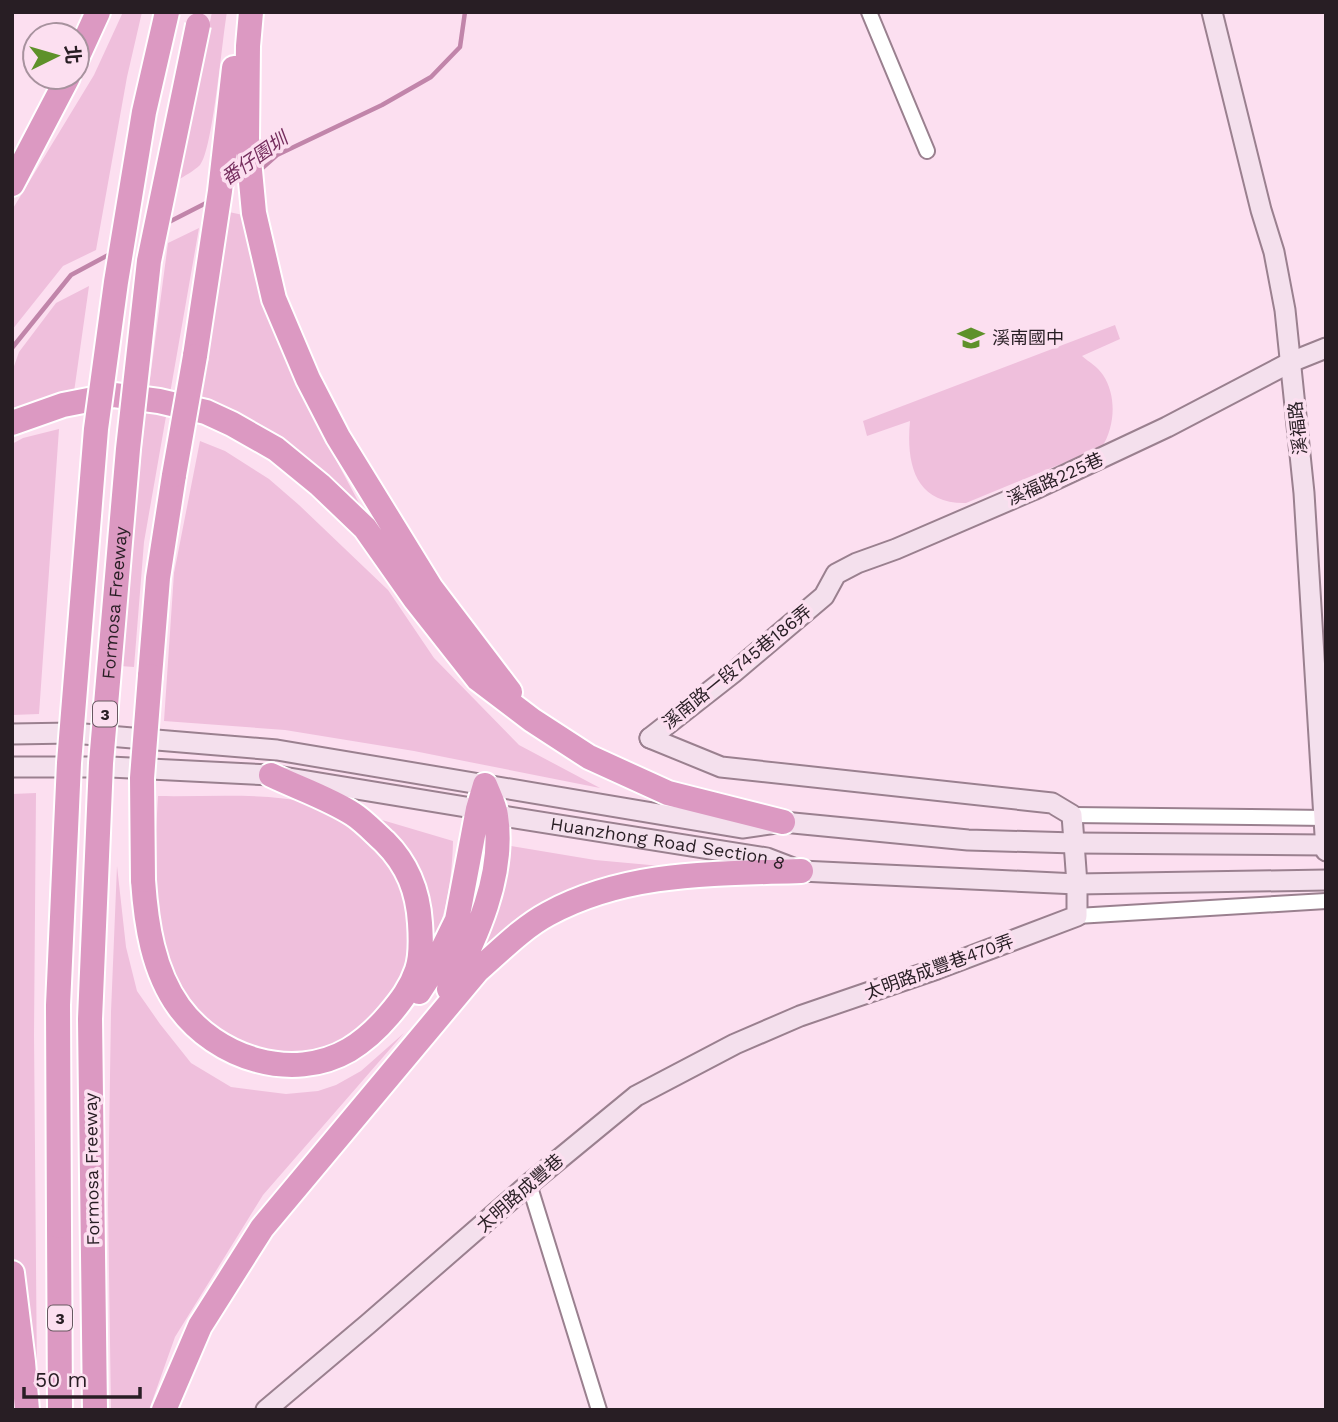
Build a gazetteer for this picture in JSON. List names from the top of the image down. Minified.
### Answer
{"streets":{"highway":["Formosa Freeway","3"],"street":["溪福路","溪福路225巷","溪南路一段745巷186弄","Huanzhong Road Section 8","太明路成豐巷470弄","太明路成豐巷"]},"crossings":[["溪福路","溪福路225巷"],["溪福路","Huanzhong Road Section 8"],["溪福路225巷","溪南路一段745巷186弄"],["太明路成豐巷470弄","太明路成豐巷"]],"water":["番仔園圳"],"places":{"school or university":["溪南國中"]},"scale_bar":"50 m","north":"right"}
